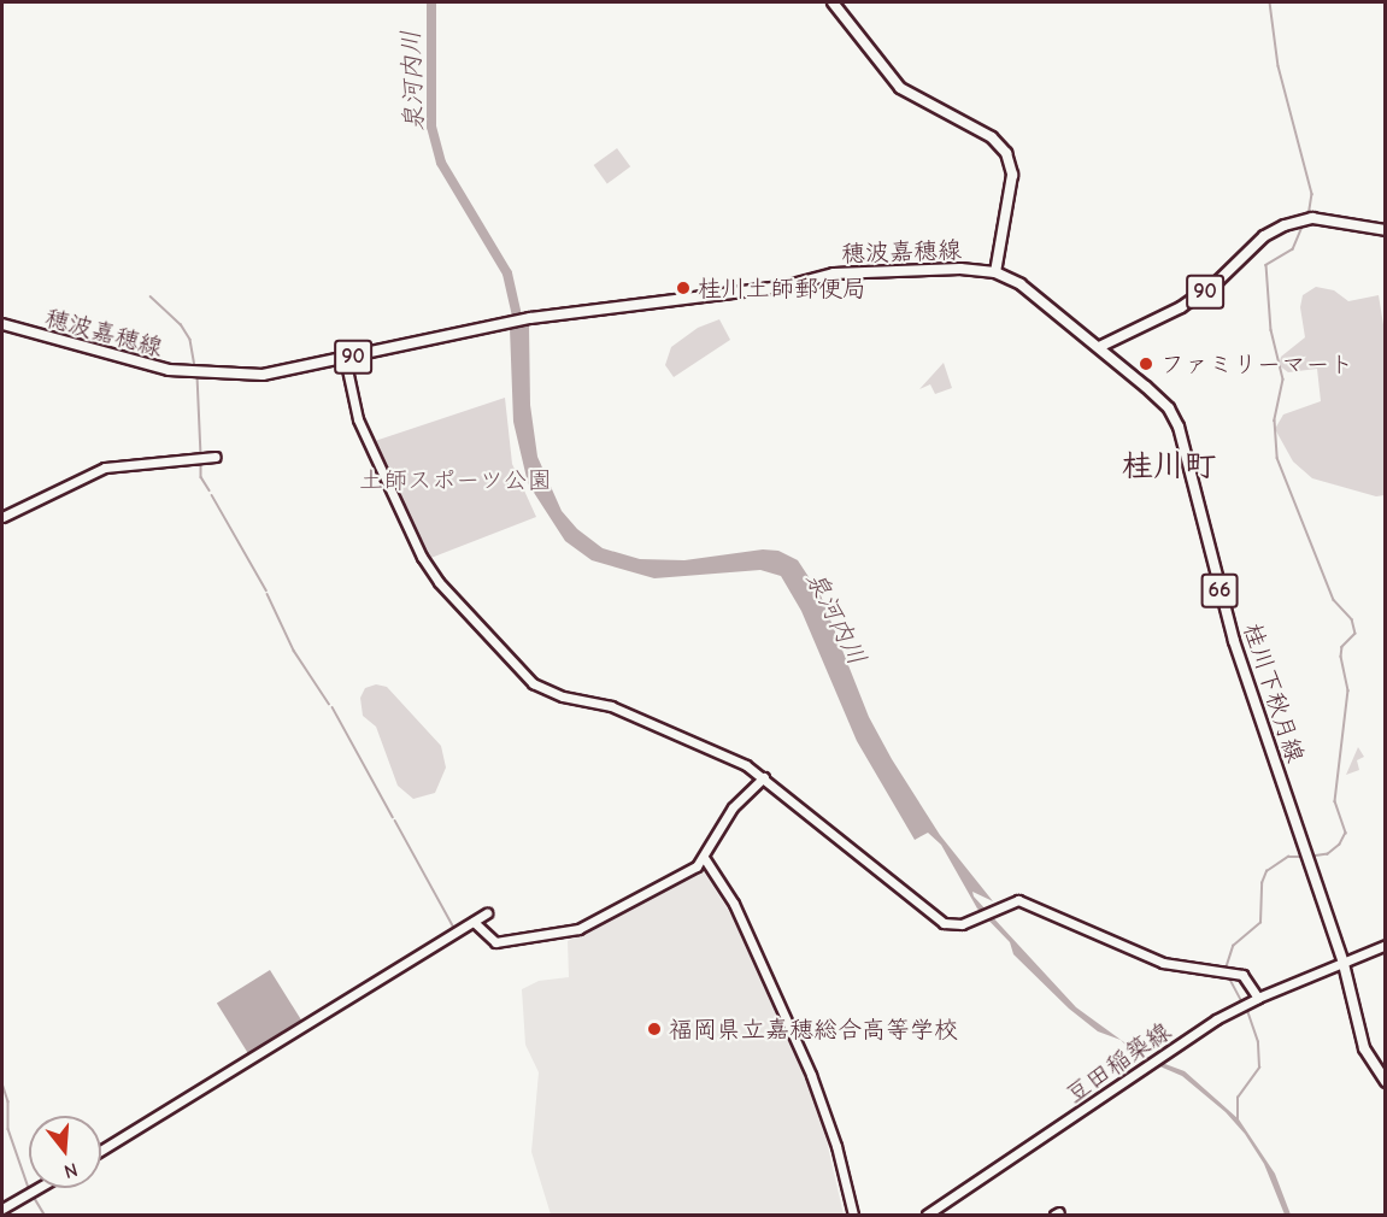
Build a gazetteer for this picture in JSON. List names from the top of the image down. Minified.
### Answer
{"streets":{"main road":["穂波嘉穂線","90","66","桂川下秋月線"],"street":["豆田稲築線"]},"crossings":[["穂波嘉穂線","桂川下秋月線"],["90","桂川下秋月線"],["桂川下秋月線","豆田稲築線"]],"districts":["桂川町"],"water":["泉河内川"],"parks":["土師スポーツ公園"],"places":["桂川土師郵便局","ファミリーマート","福岡県立嘉穂総合高等学校"],"north":"bottom"}
